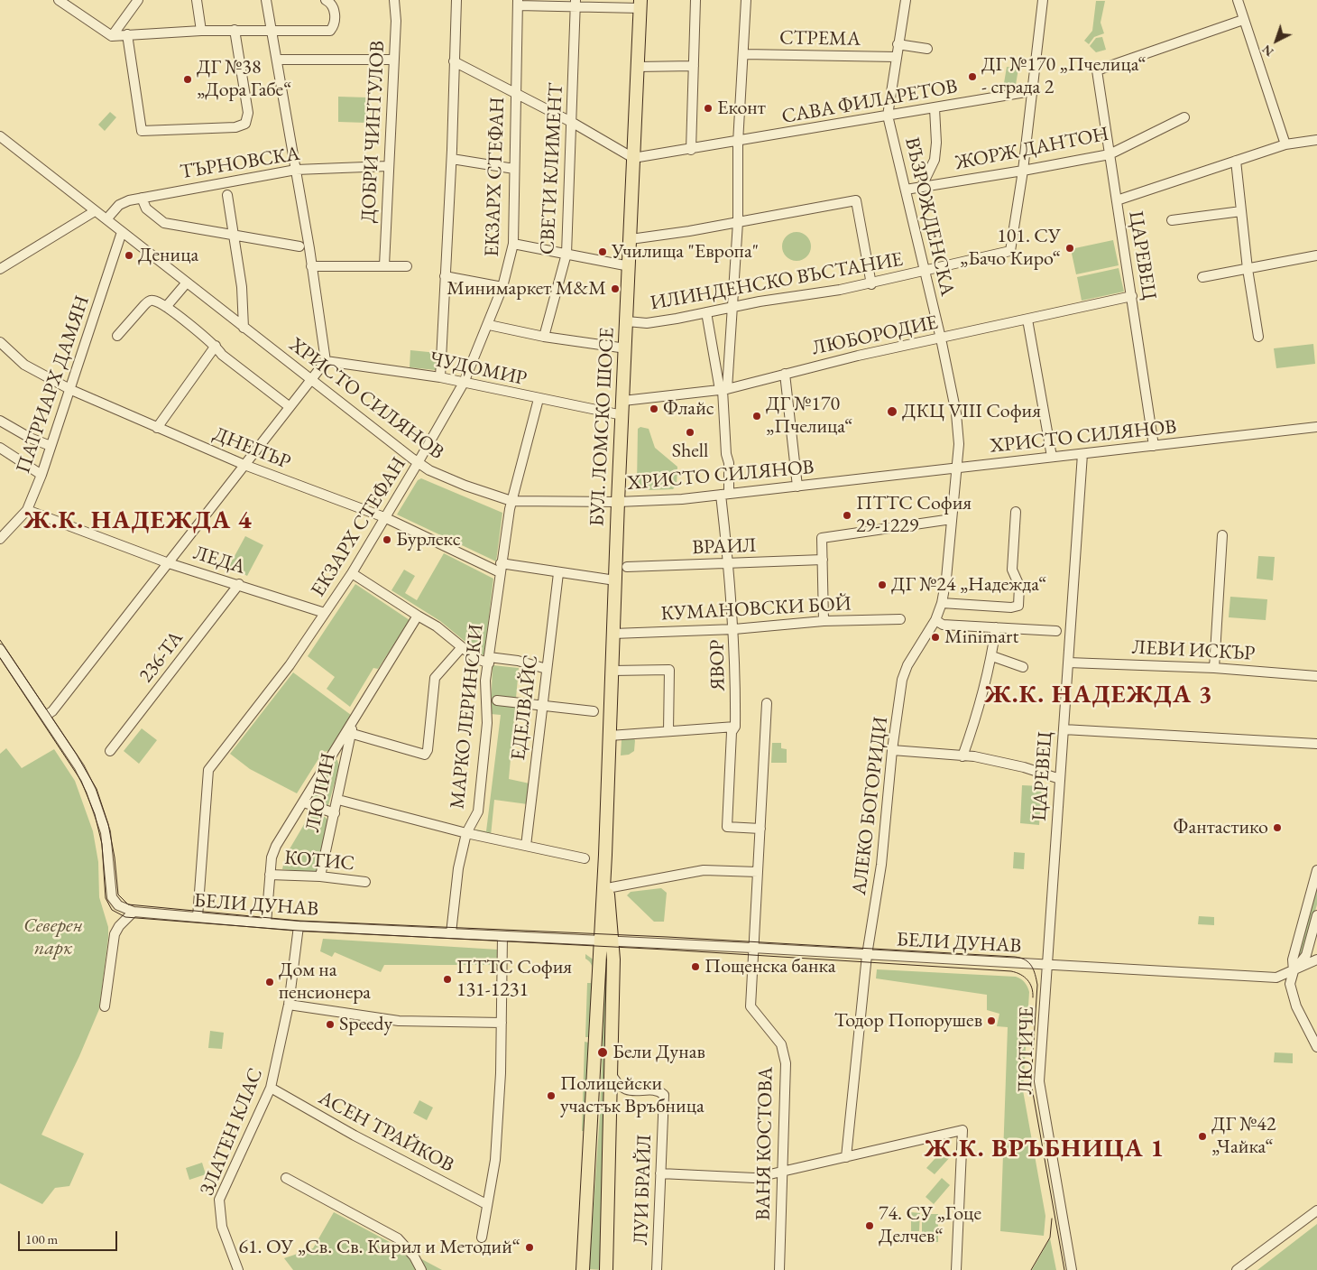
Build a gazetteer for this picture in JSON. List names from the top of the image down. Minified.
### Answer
{"streets":{"main road":["БУЛ. ЛОМСКО ШОСЕ"],"street":["СТРЕМА","САВА ФИЛАРЕТОВ","ДОБРИ ЧИНТУЛОВ","ЖОРЖ ДАНТОН","ТЪРНОВСКА","СВЕТИ КЛИМЕНТ","ЕКЗАРХ СТЕФАН","ВЪЗРОЖДЕНСКА","ЦАРЕВЕЦ","ИЛИНДЕНСКО ВЪСТАНИЕ","ЛЮБОРОДИЕ","ЧУДОМИР","ПАТРИАРХ ДАМЯН","ХРИСТО СИЛЯНОВ","ДНЕПЪР","ВРАИЛ","ЛЕДА","КУМАНОВСКИ БОЙ","ЛЕВИ ИСКЪР","236-ТА","ЯВОР","ЕДЕЛВАЙС","МАРКО ЛЕРИНСКИ","ЛЮЛИН","АЛЕКО БОГОРИДИ","КОТИС","БЕЛИ ДУНАВ","ЛЮТИЧЕ","ЗЛАТЕН КЛАС","АСЕН ТРАЙКОВ","ВАНЯ КОСТОВА","ЛУИ БРАЙЛ"]},"crossings":[["СТРЕМА","ВЪЗРОЖДЕНСКА"],["САВА ФИЛАРЕТОВ","ВЪЗРОЖДЕНСКА"],["САВА ФИЛАРЕТОВ","БУЛ. ЛОМСКО ШОСЕ"],["ДОБРИ ЧИНТУЛОВ","ТЪРНОВСКА"],["ЖОРЖ ДАНТОН","ВЪЗРОЖДЕНСКА"],["ЖОРЖ ДАНТОН","ЦАРЕВЕЦ"],["ЖОРЖ ДАНТОН","ИЛИНДЕНСКО ВЪСТАНИЕ"],["ТЪРНОВСКА","ХРИСТО СИЛЯНОВ"],["ЕКЗАРХ СТЕФАН","ЧУДОМИР"],["ЕКЗАРХ СТЕФАН","ХРИСТО СИЛЯНОВ"],["ЕКЗАРХ СТЕФАН","ДНЕПЪР"],["ЕКЗАРХ СТЕФАН","ЛЕДА"],["ЕКЗАРХ СТЕФАН","БЕЛИ ДУНАВ"],["ВЪЗРОЖДЕНСКА","ИЛИНДЕНСКО ВЪСТАНИЕ"],["ВЪЗРОЖДЕНСКА","ЛЮБОРОДИЕ"],["ВЪЗРОЖДЕНСКА","ХРИСТО СИЛЯНОВ"],["ВЪЗРОЖДЕНСКА","АЛЕКО БОГОРИДИ"],["ЦАРЕВЕЦ","ЛЮБОРОДИЕ"],["ЦАРЕВЕЦ","ХРИСТО СИЛЯНОВ"],["ЦАРЕВЕЦ","ЛЕВИ ИСКЪР"],["ЦАРЕВЕЦ","БЕЛИ ДУНАВ"],["ЦАРЕВЕЦ","ЛЮТИЧЕ"],["ИЛИНДЕНСКО ВЪСТАНИЕ","БУЛ. ЛОМСКО ШОСЕ"],["ЛЮБОРОДИЕ","БУЛ. ЛОМСКО ШОСЕ"],["ЛЮБОРОДИЕ","ЯВОР"],["ЧУДОМИР","БУЛ. ЛОМСКО ШОСЕ"],["ЧУДОМИР","МАРКО ЛЕРИНСКИ"],["ПАТРИАРХ ДАМЯН","ХРИСТО СИЛЯНОВ"],["ПАТРИАРХ ДАМЯН","ДНЕПЪР"],["ПАТРИАРХ ДАМЯН","ЛЕДА"],["ХРИСТО СИЛЯНОВ","БУЛ. ЛОМСКО ШОСЕ"],["ХРИСТО СИЛЯНОВ","ЯВОР"],["ХРИСТО СИЛЯНОВ","МАРКО ЛЕРИНСКИ"],["ХРИСТО СИЛЯНОВ","АЛЕКО БОГОРИДИ"],["БУЛ. ЛОМСКО ШОСЕ","ДНЕПЪР"],["БУЛ. ЛОМСКО ШОСЕ","КУМАНОВСКИ БОЙ"],["БУЛ. ЛОМСКО ШОСЕ","БЕЛИ ДУНАВ"],["БУЛ. ЛОМСКО ШОСЕ","ЛУИ БРАЙЛ"],["ДНЕПЪР","ЕДЕЛВАЙС"],["ДНЕПЪР","МАРКО ЛЕРИНСКИ"],["ВРАИЛ","ЯВОР"],["ЛЕДА","236-ТА"],["КУМАНОВСКИ БОЙ","ЯВОР"],["ЯВОР","ВАНЯ КОСТОВА"],["МАРКО ЛЕРИНСКИ","БЕЛИ ДУНАВ"],["ЛЮЛИН","КОТИС"],["АЛЕКО БОГОРИДИ","БЕЛИ ДУНАВ"],["БЕЛИ ДУНАВ","ЛЮТИЧЕ"],["БЕЛИ ДУНАВ","ЗЛАТЕН КЛАС"],["БЕЛИ ДУНАВ","ВАНЯ КОСТОВА"],["ЗЛАТЕН КЛАС","АСЕН ТРАЙКОВ"]],"districts":["Ж.К. НАДЕЖДА 4","Ж.К. НАДЕЖДА 3","Ж.К. ВРЪБНИЦА 1"],"parks":["Северен парк"],"places":["ДГ №170 „Пчелица“ - сграда 2","ДГ №38 „Дора Габе“","Еконт","101. СУ „Бачо Киро“","Училища \"Европа\"","Деница","Минимаркет М&М","Флайс","ДКЦ VIII София","ДГ №170 „Пчелица“","Shell","ПТТС София 29-1229","Бурлекс","ДГ №24 „Надежда“","Minimart","Фантастико","Пощенска банка","ПТТС София 131-1231","Дом на пенсионера","Тодор Попорушев","Speedy","Бели Дунав","Полицейски участък Връбница","ДГ №42 „Чайка“","74. СУ „Гоце Делчев“","61. ОУ „Св. Св. Кирил и Методий“"],"scale_bar":"100 m","north":"bottom left"}
